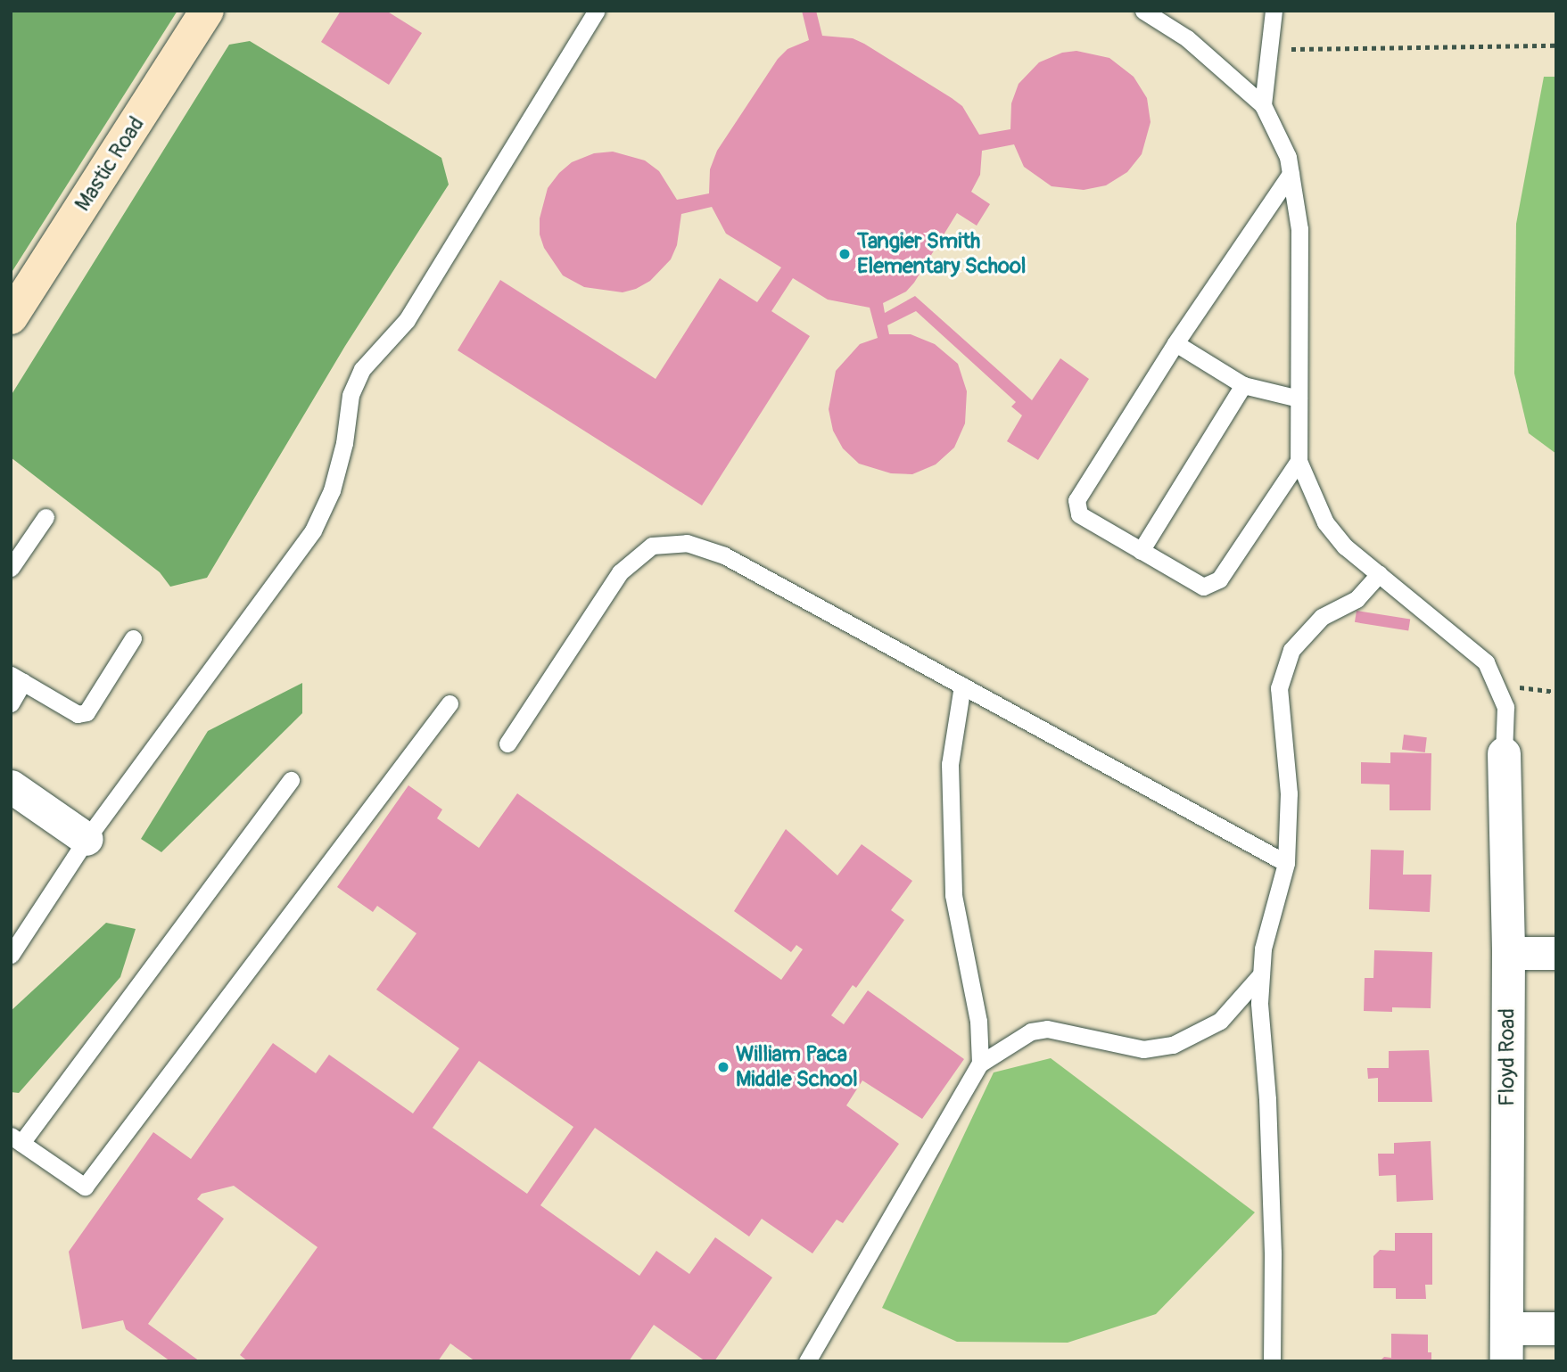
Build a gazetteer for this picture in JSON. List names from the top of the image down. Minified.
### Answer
{"streets":{"main road":["Mastic Road"],"street":["Floyd Road"]},"places":["Tangier Smith Elementary School","William Paca Middle School"]}
